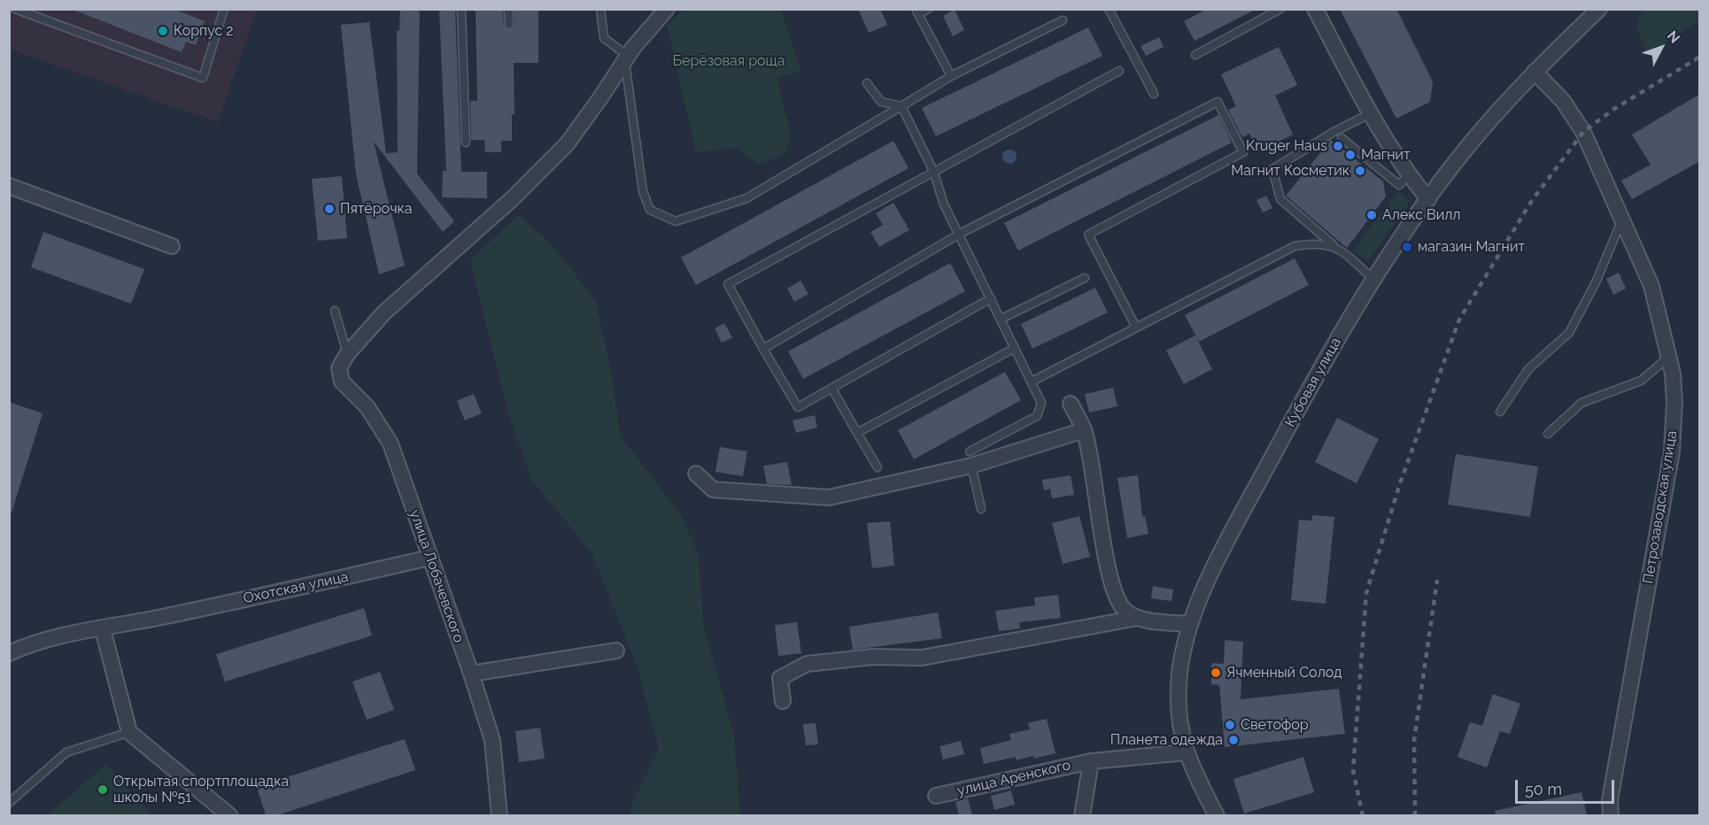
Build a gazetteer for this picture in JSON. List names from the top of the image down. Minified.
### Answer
{"streets":{"street":["Кубовая улица","Петрозаводская улица","улица Лобачевского","Охотская улица","улица Аренского"]},"crossings":[["Кубовая улица","Петрозаводская улица"],["Кубовая улица","улица Аренского"],["улица Лобачевского","Охотская улица"]],"parks":["Берёзовая роща"],"places":["Корпус 2","Kruger Haus","Магнит","Магнит Косметик","Пятёрочка","Алекс Вилл","магазин Магнит","Ячменный Солод","Светофор","Планета одежда","Открытая спортплощадка школы №51"],"scale_bar":"50 m","north":"top right"}
